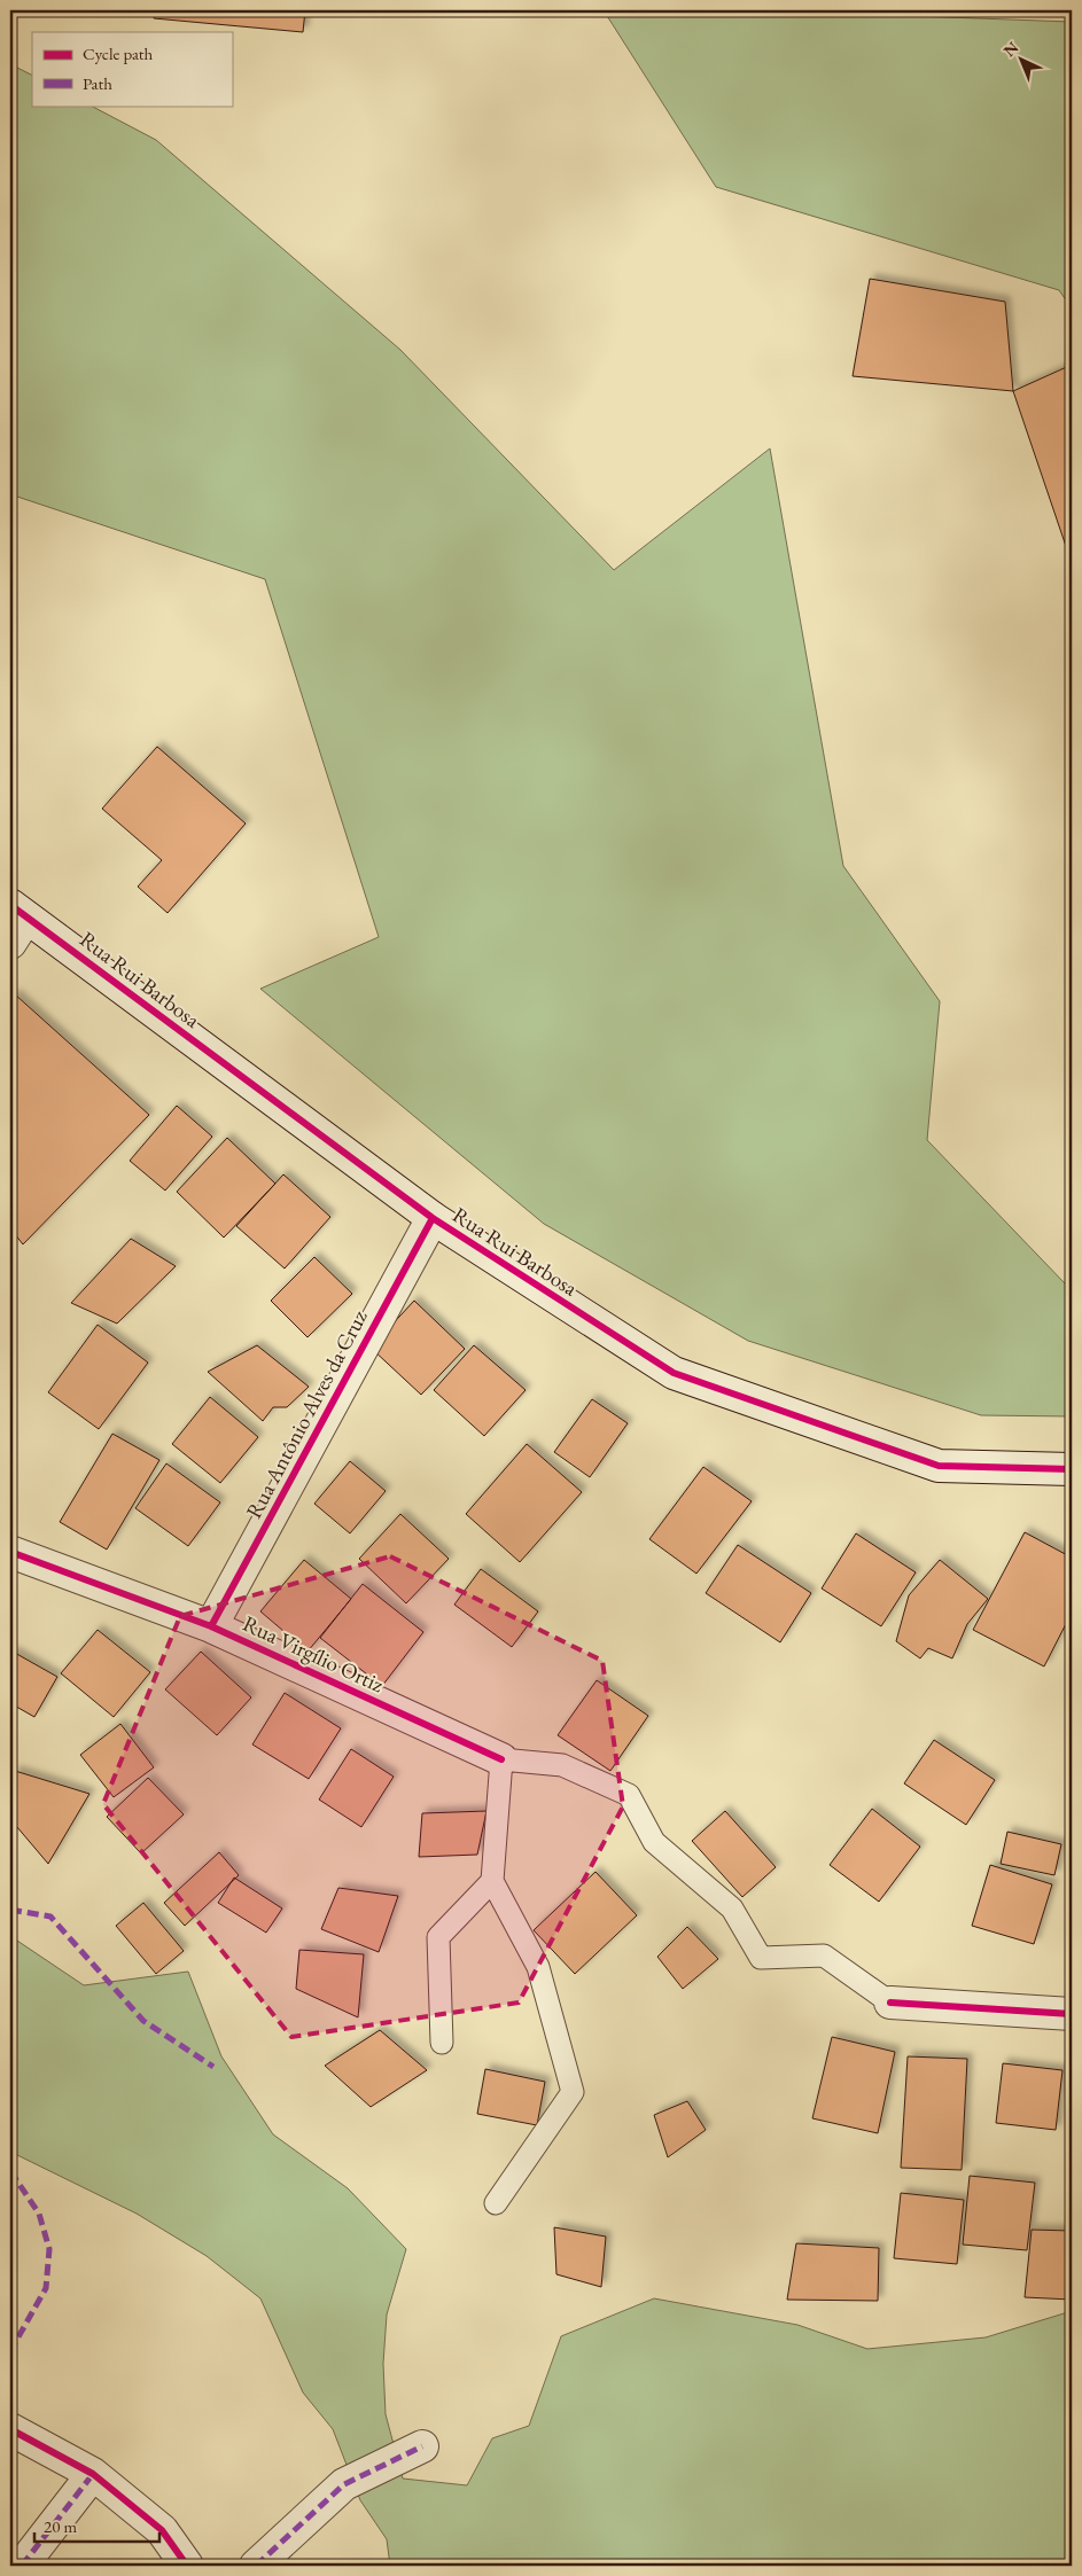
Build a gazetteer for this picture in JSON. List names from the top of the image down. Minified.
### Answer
{"streets":{"street":["Rua Rui Barbosa","Rua Antônio Alves da Cruz","Rua Virgílio Ortiz"]},"crossings":[["Rua Rui Barbosa","Rua Antônio Alves da Cruz"],["Rua Antônio Alves da Cruz","Rua Virgílio Ortiz"]],"legend":["Cycle path","Path"],"scale_bar":"20 m","north":"top left"}
